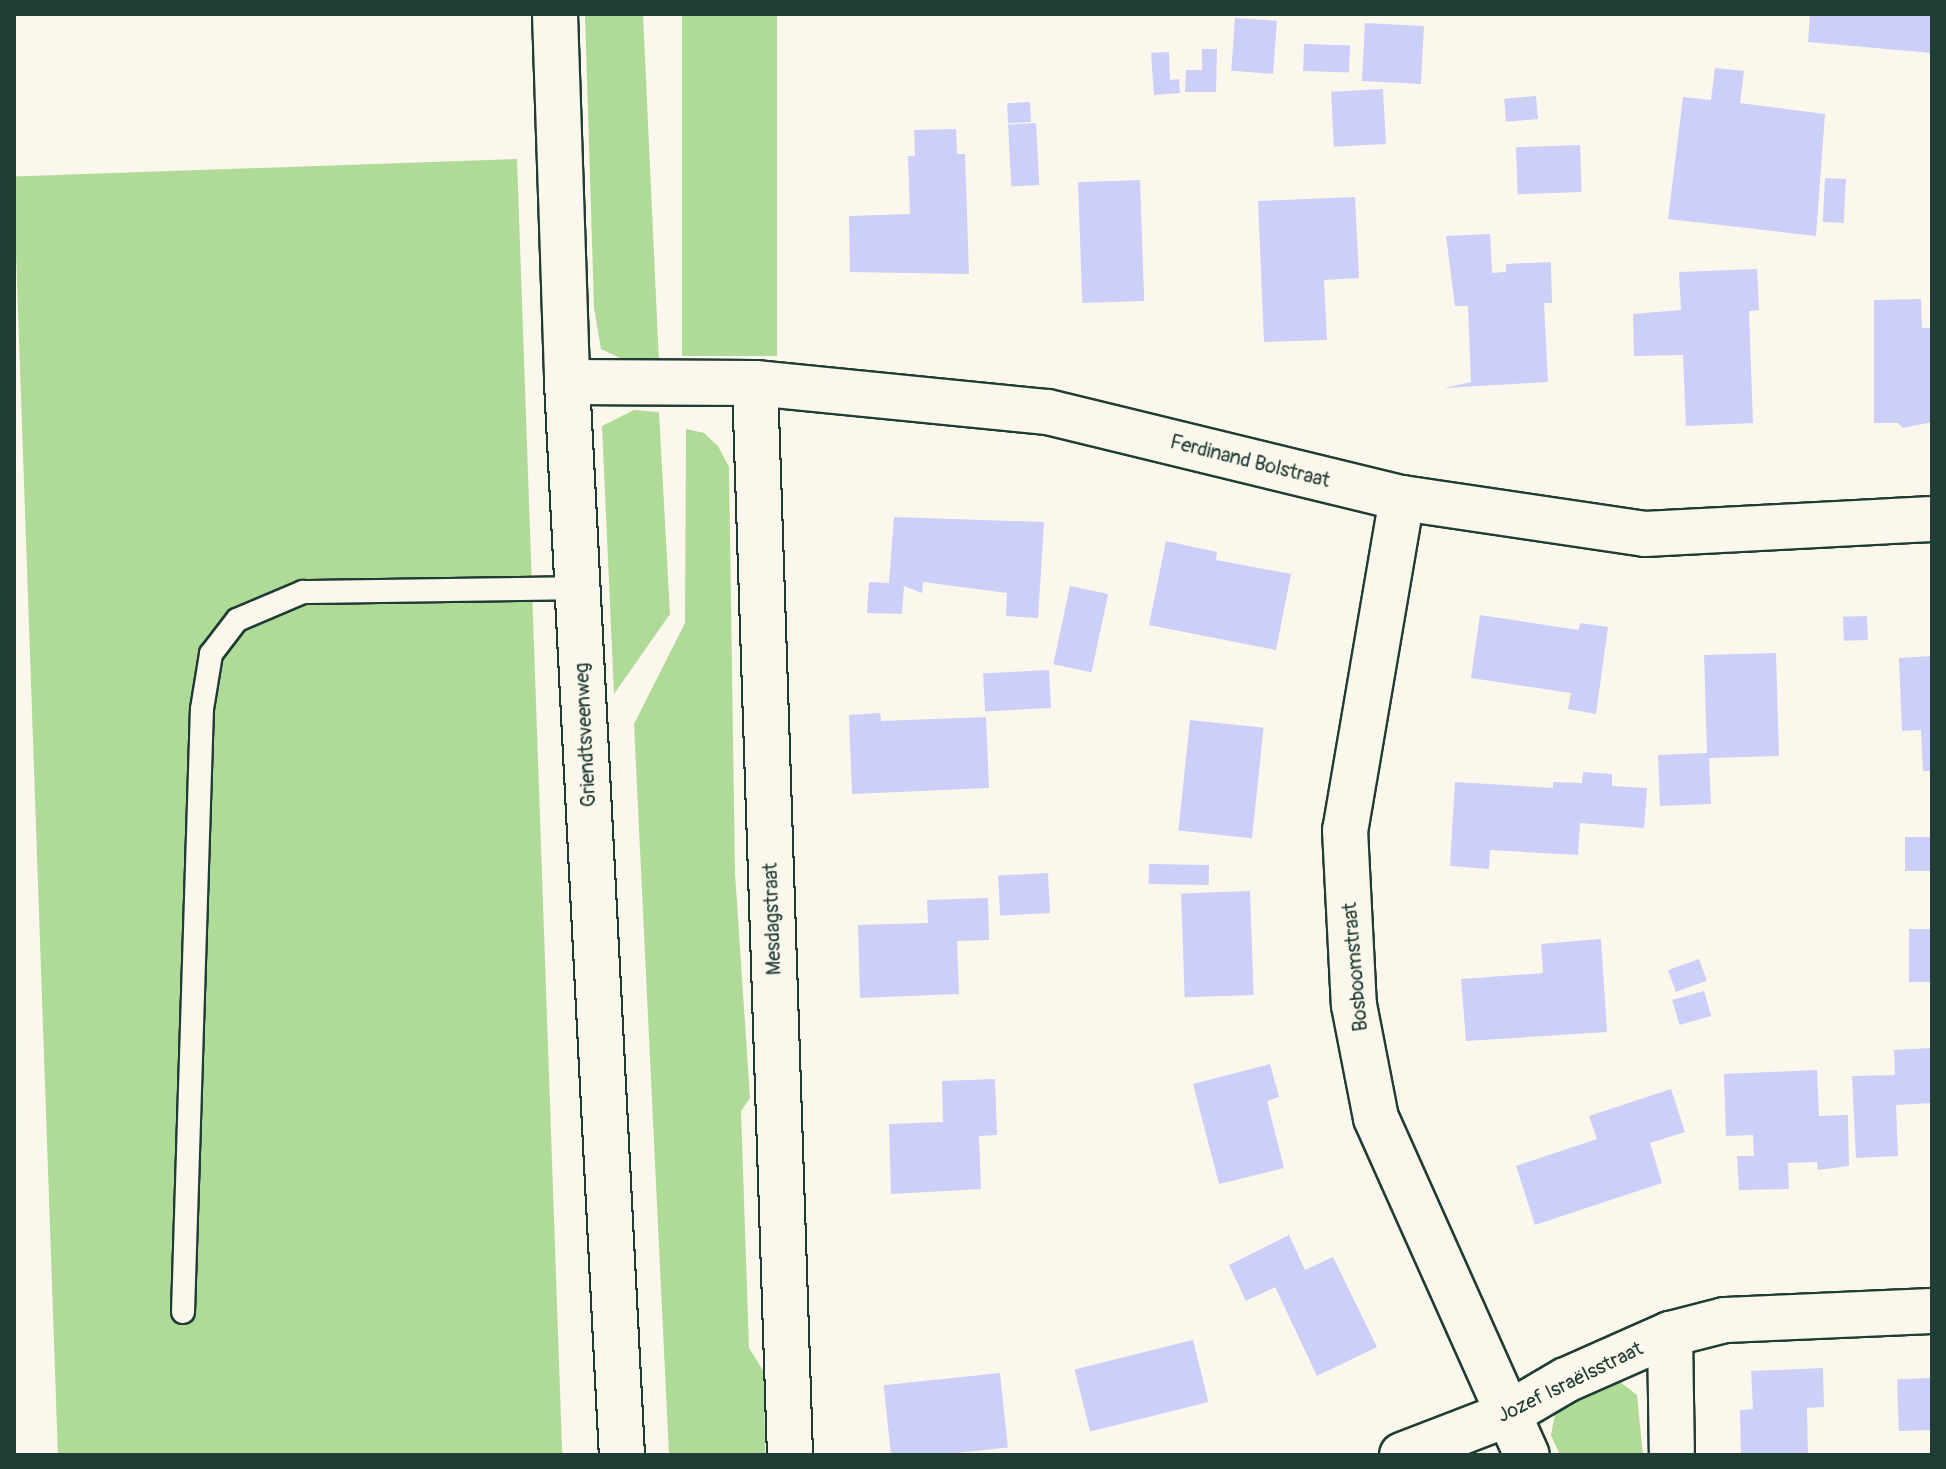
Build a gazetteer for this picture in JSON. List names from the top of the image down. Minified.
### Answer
{"streets":{"street":["Ferdinand Bolstraat","Griendtsveenweg","Mesdagstraat","Bosboomstraat","Jozef Israëlsstraat"]},"crossings":[["Ferdinand Bolstraat","Griendtsveenweg"],["Ferdinand Bolstraat","Mesdagstraat"],["Ferdinand Bolstraat","Bosboomstraat"],["Bosboomstraat","Jozef Israëlsstraat"]]}
